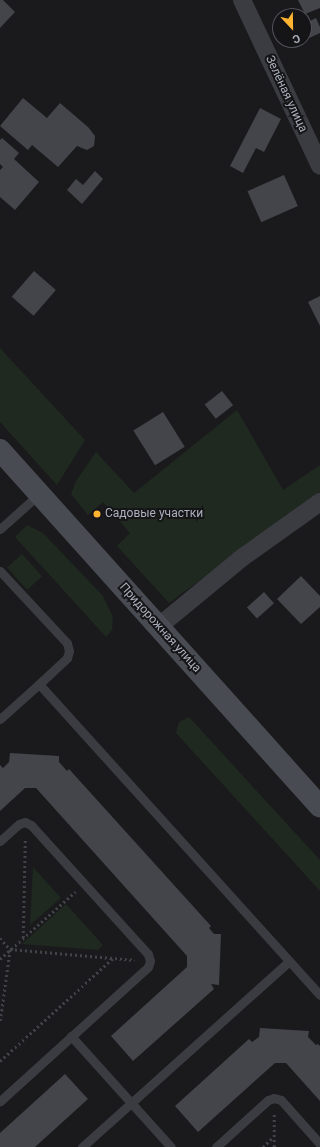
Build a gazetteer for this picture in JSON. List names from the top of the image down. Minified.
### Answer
{"streets":{"main road":["Придорожная улица"],"street":["Зелёная улица"]},"places":["Садовые участки"],"north":"bottom"}
